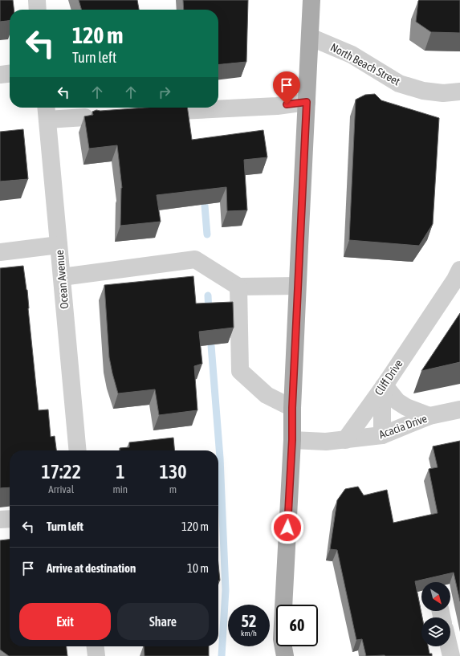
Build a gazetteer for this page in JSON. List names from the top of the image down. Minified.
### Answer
{"streets":{"street":["North Beach Street","Ocean Avenue","Cliff Drive","Acacia Drive"]},"crossings":[["Cliff Drive","Acacia Drive"]],"north":"bottom right","page":{"turn":["120 m","Turn left"],"eta":["17:22","Arrival","1","min","130","m"],"list":[{"name":"Turn left","value":"120 m"},{"name":"Arrive at destination","value":"10 m"}],"buttons":["Exit","Share"],"speed":"52 km/h","limit":"60"}}
